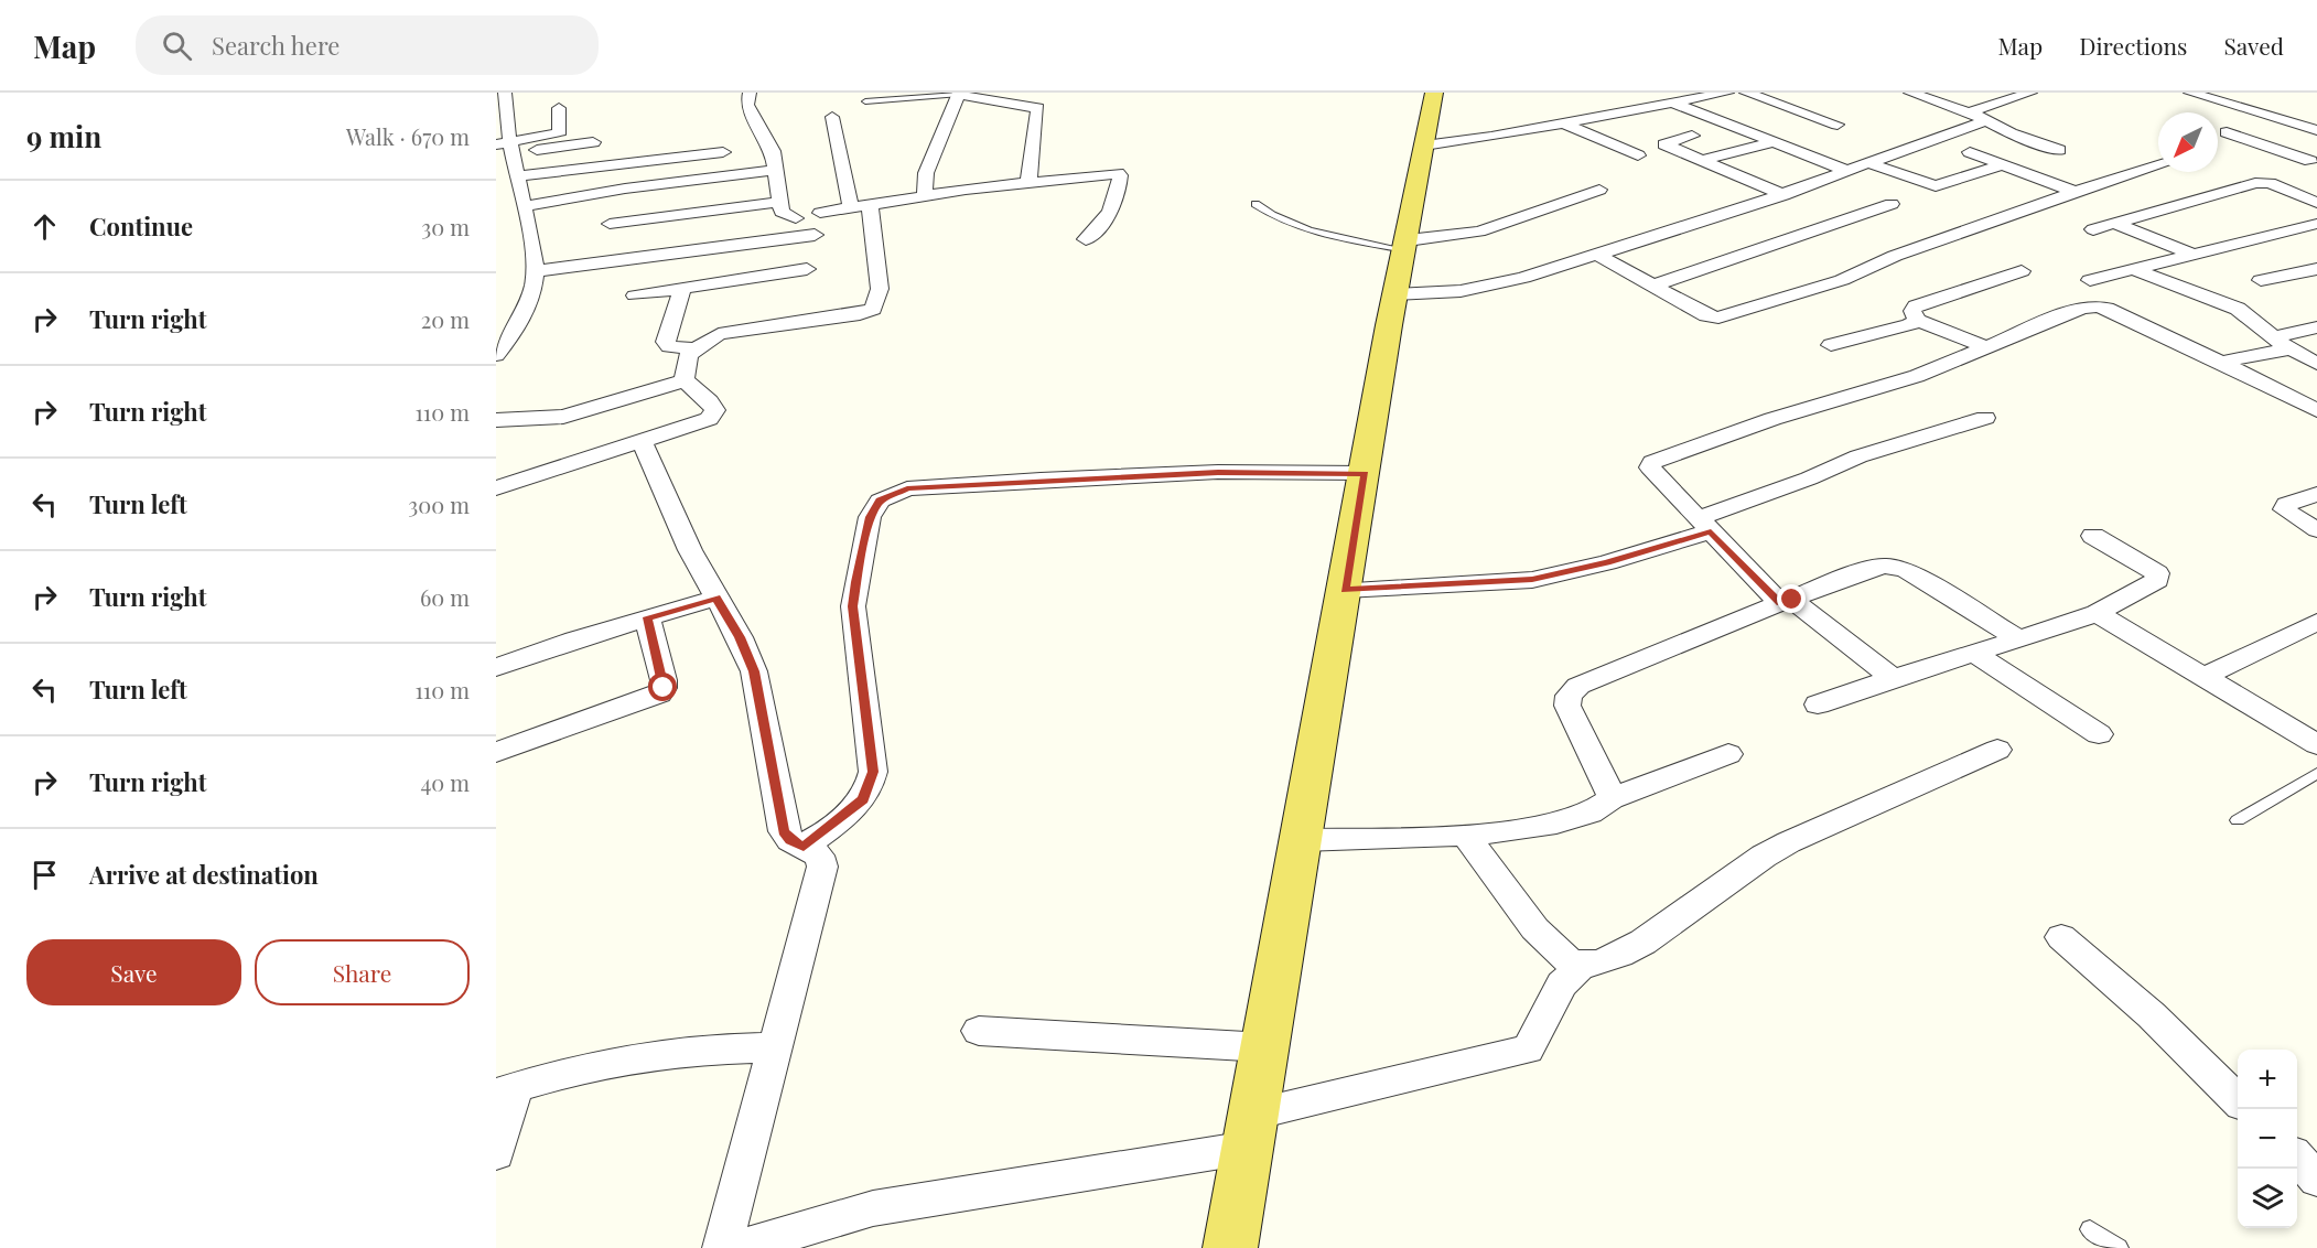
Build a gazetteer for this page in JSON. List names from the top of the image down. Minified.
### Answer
{"north":"bottom left","page":{"header":"Map","search":"Search here","nav":["Map","Directions","Saved"],"heading":["9 min","Walk · 670 m"],"list":[["Continue","30 m"],["Turn right","20 m"],["Turn right","110 m"],["Turn left","300 m"],["Turn right","60 m"],["Turn left","110 m"],["Turn right","40 m"],"Arrive at destination"],"buttons":["Save","Share"],"map_buttons":["+","−"]}}
